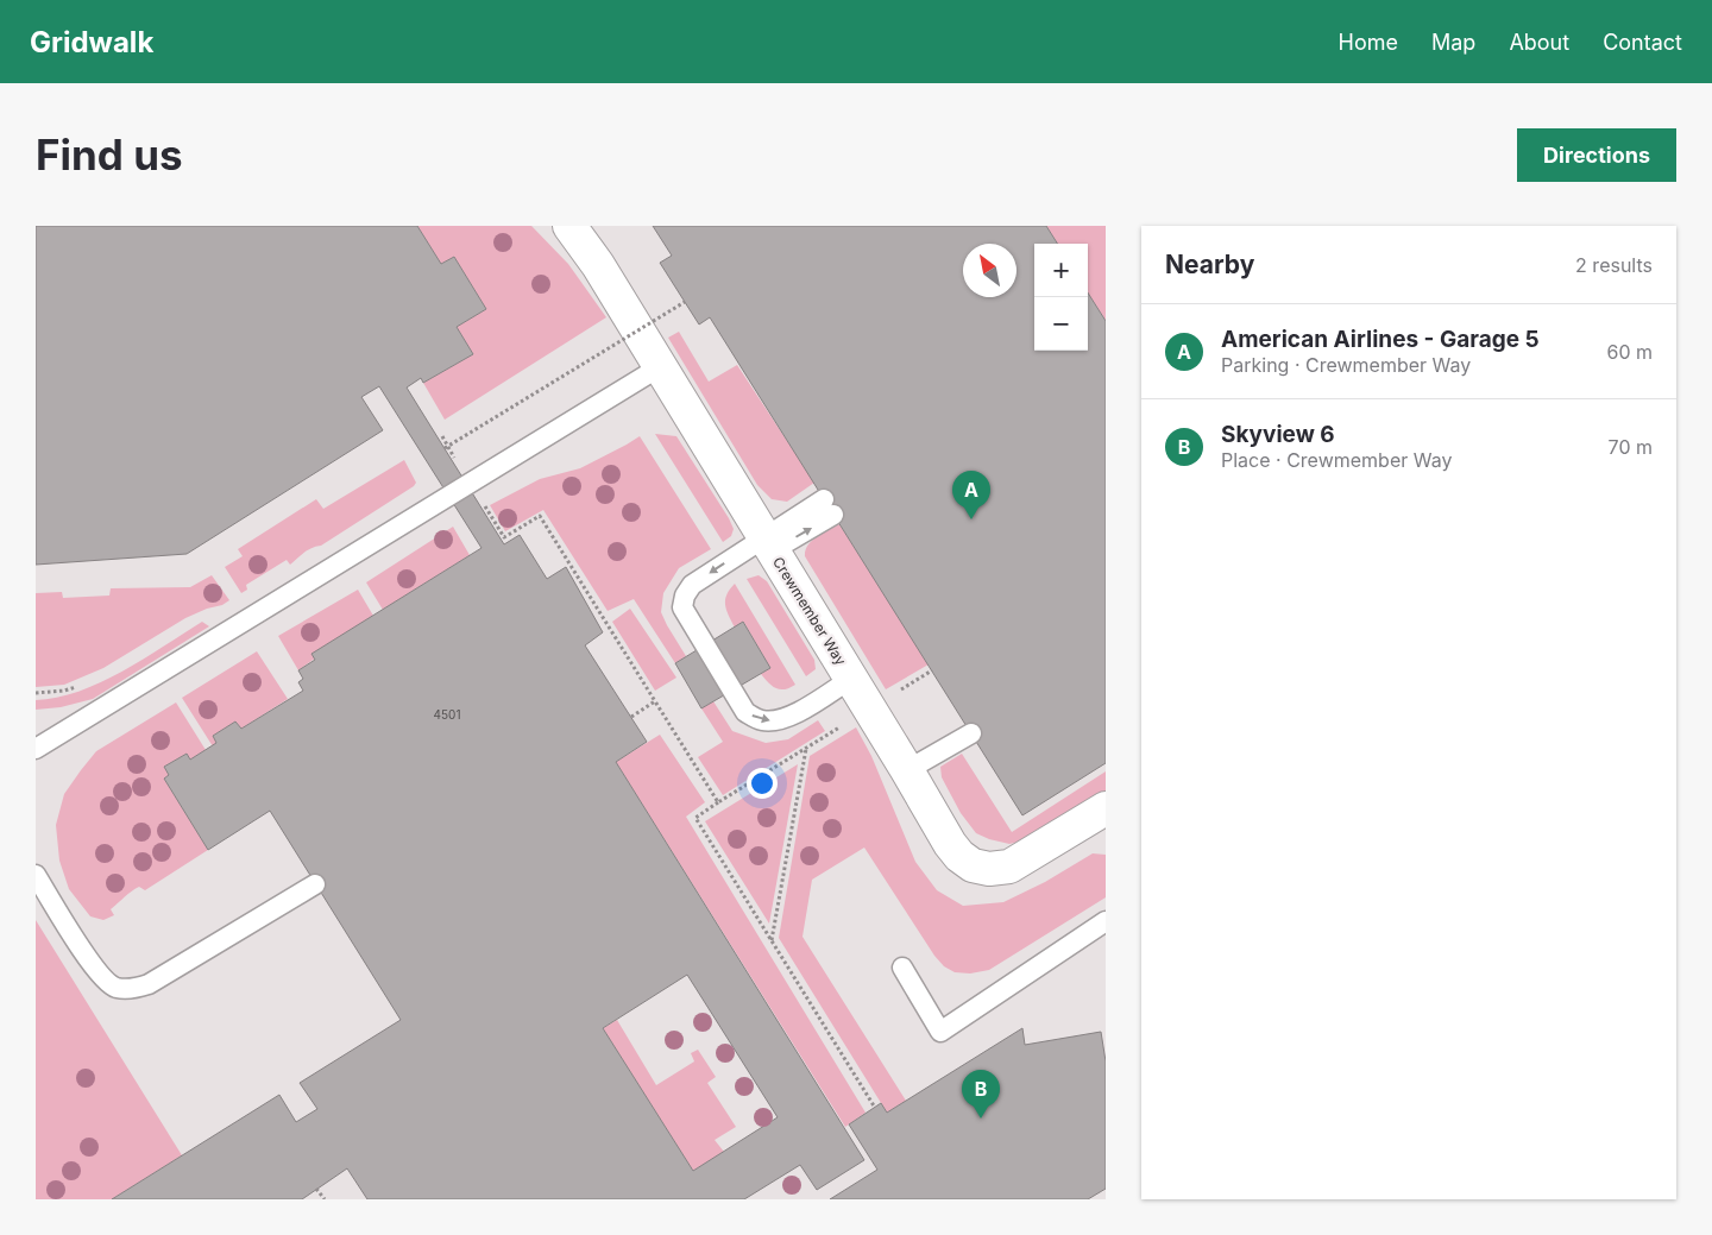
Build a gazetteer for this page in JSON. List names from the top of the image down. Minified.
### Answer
{"streets":{"street":["Crewmember Way"]},"house_numbers":["4501"],"north":"top left","page":{"header":"Gridwalk","nav":["Home","Map","About","Contact"],"buttons":"Directions","title":"Find us","heading":["Nearby","2 results"],"map_buttons":["+","−"],"list":[{"mark":"A","name":"American Airlines - Garage 5","note":"Parking · Crewmember Way","value":"60 m"},{"mark":"B","name":"Skyview 6","note":"Place · Crewmember Way","value":"70 m"}],"pins":["A","B"]}}
